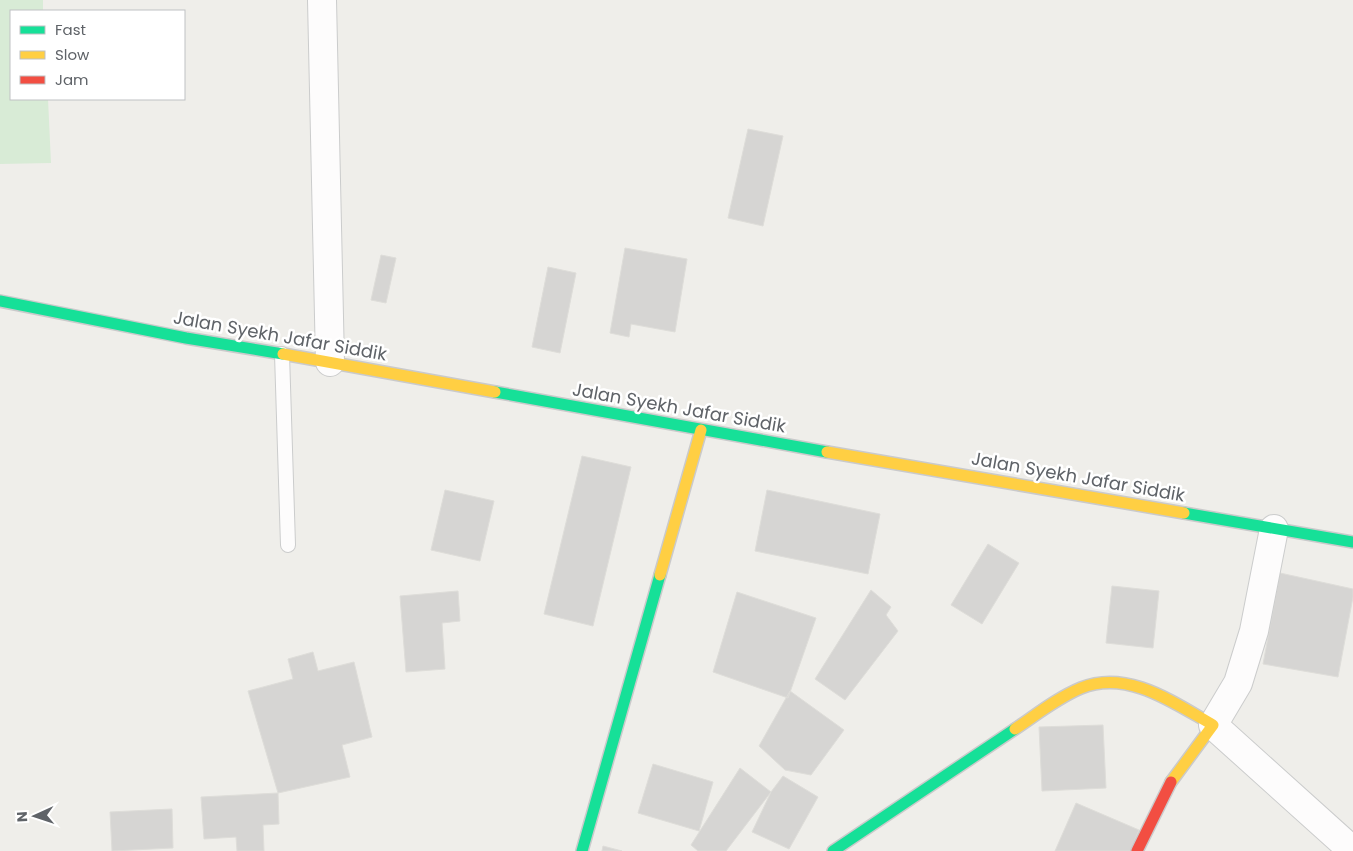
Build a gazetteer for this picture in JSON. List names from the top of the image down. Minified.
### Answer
{"streets":{"main road":["Jalan Syekh Jafar Siddik"]},"legend":["Fast","Slow","Jam"],"north":"left"}
